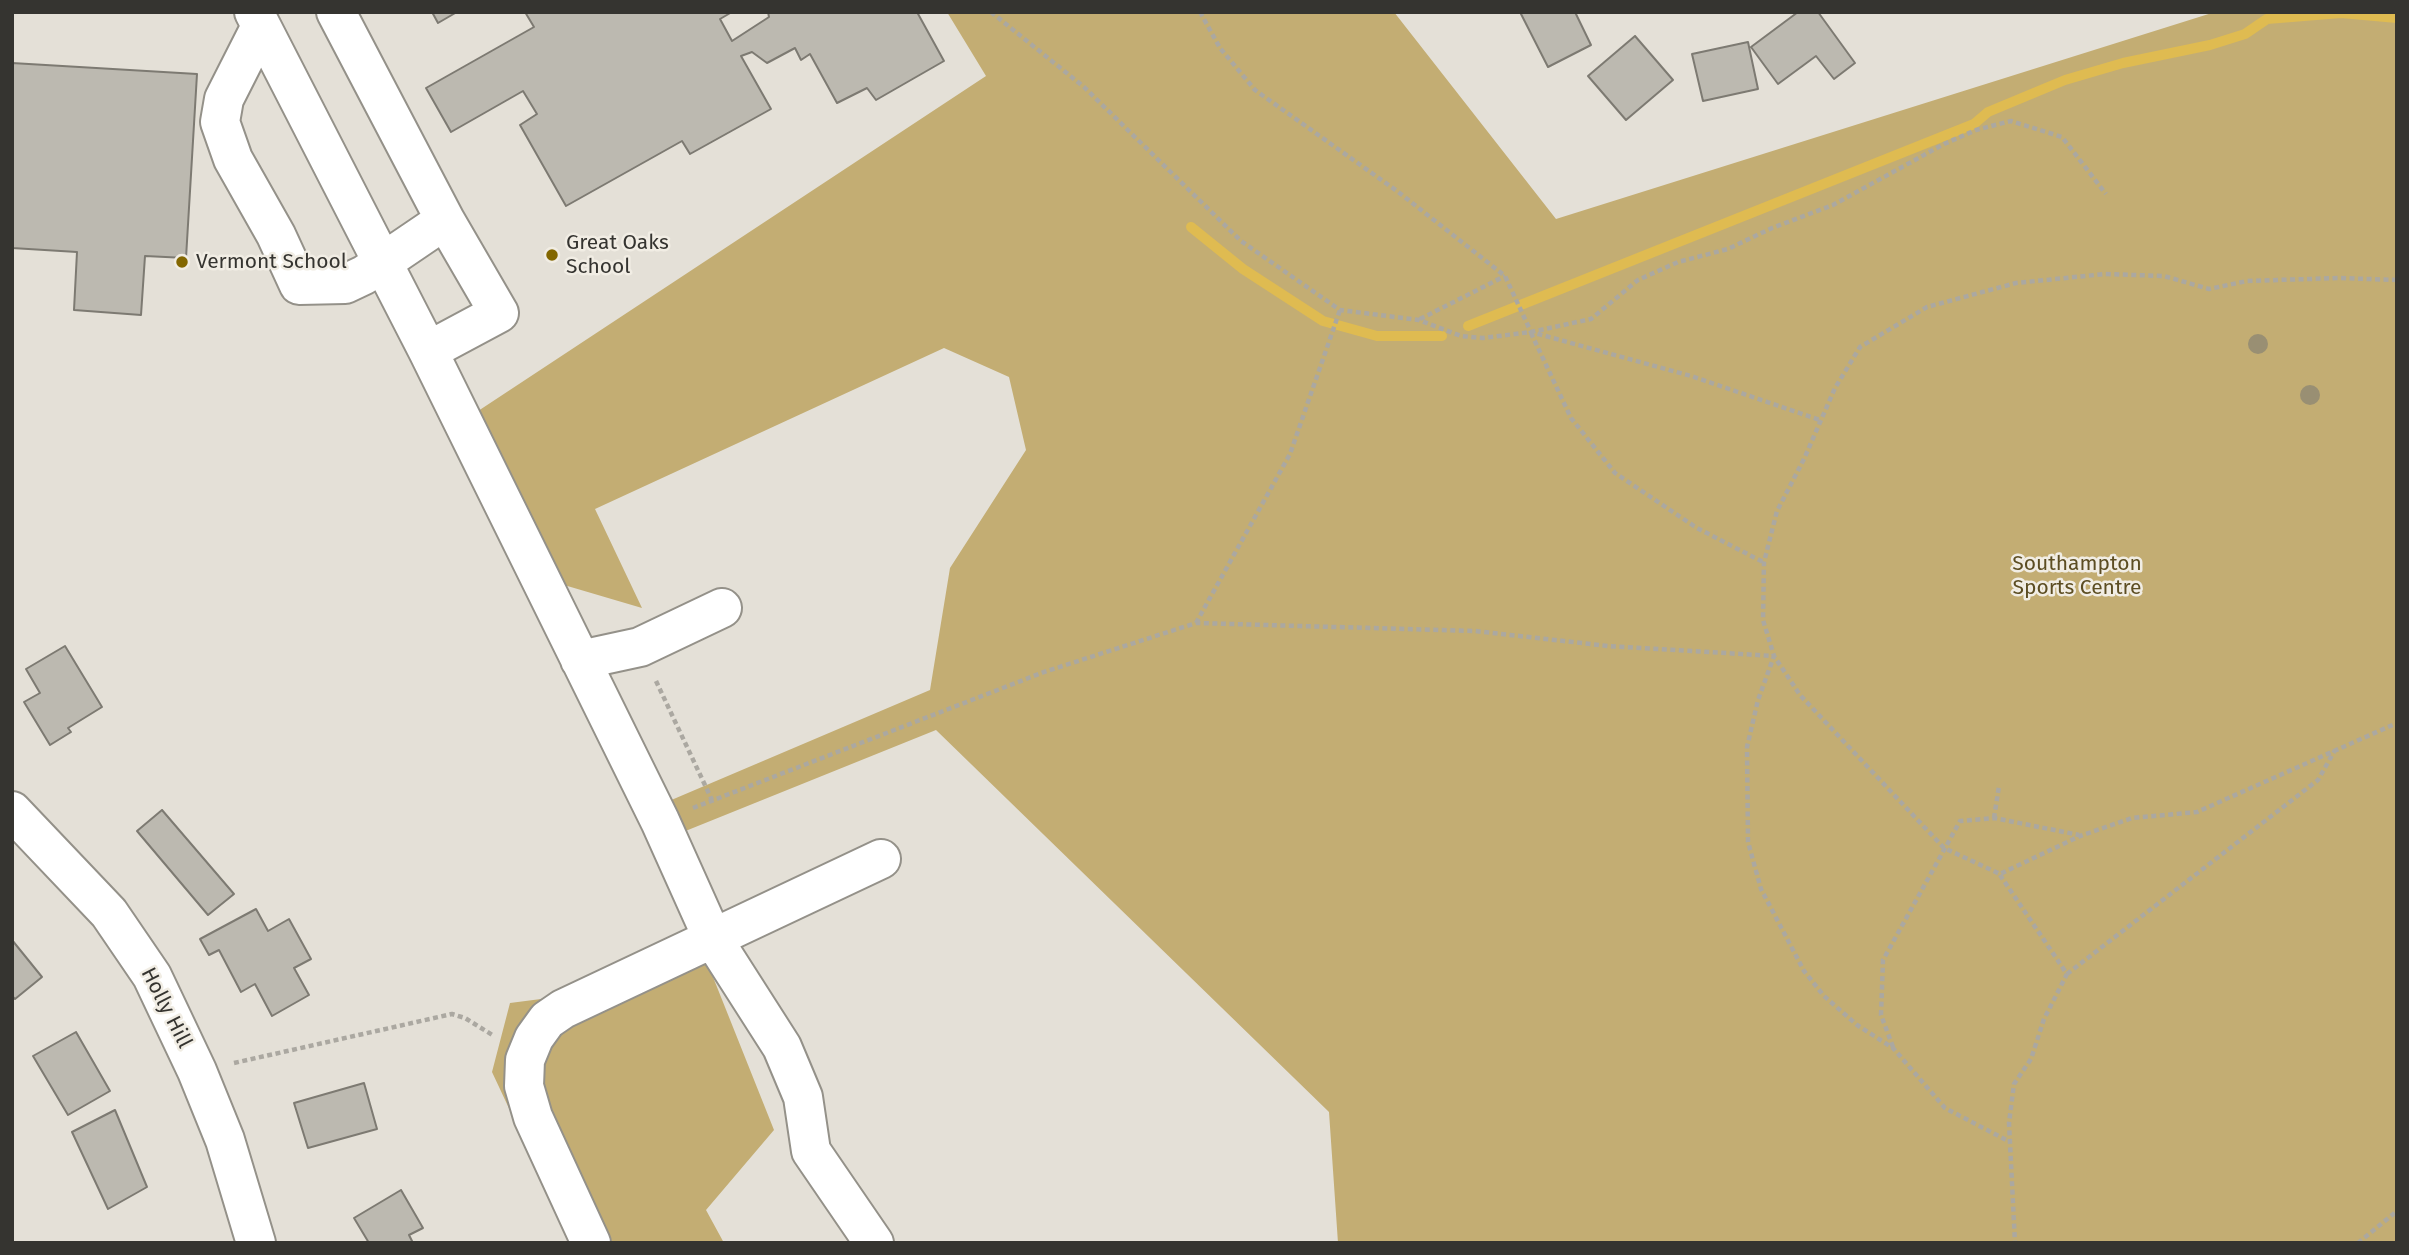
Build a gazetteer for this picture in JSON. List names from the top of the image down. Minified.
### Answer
{"streets":{"street":["Holly Hill"]},"parks":["Southampton Sports Centre"],"places":["Great Oaks School","Vermont School"]}
